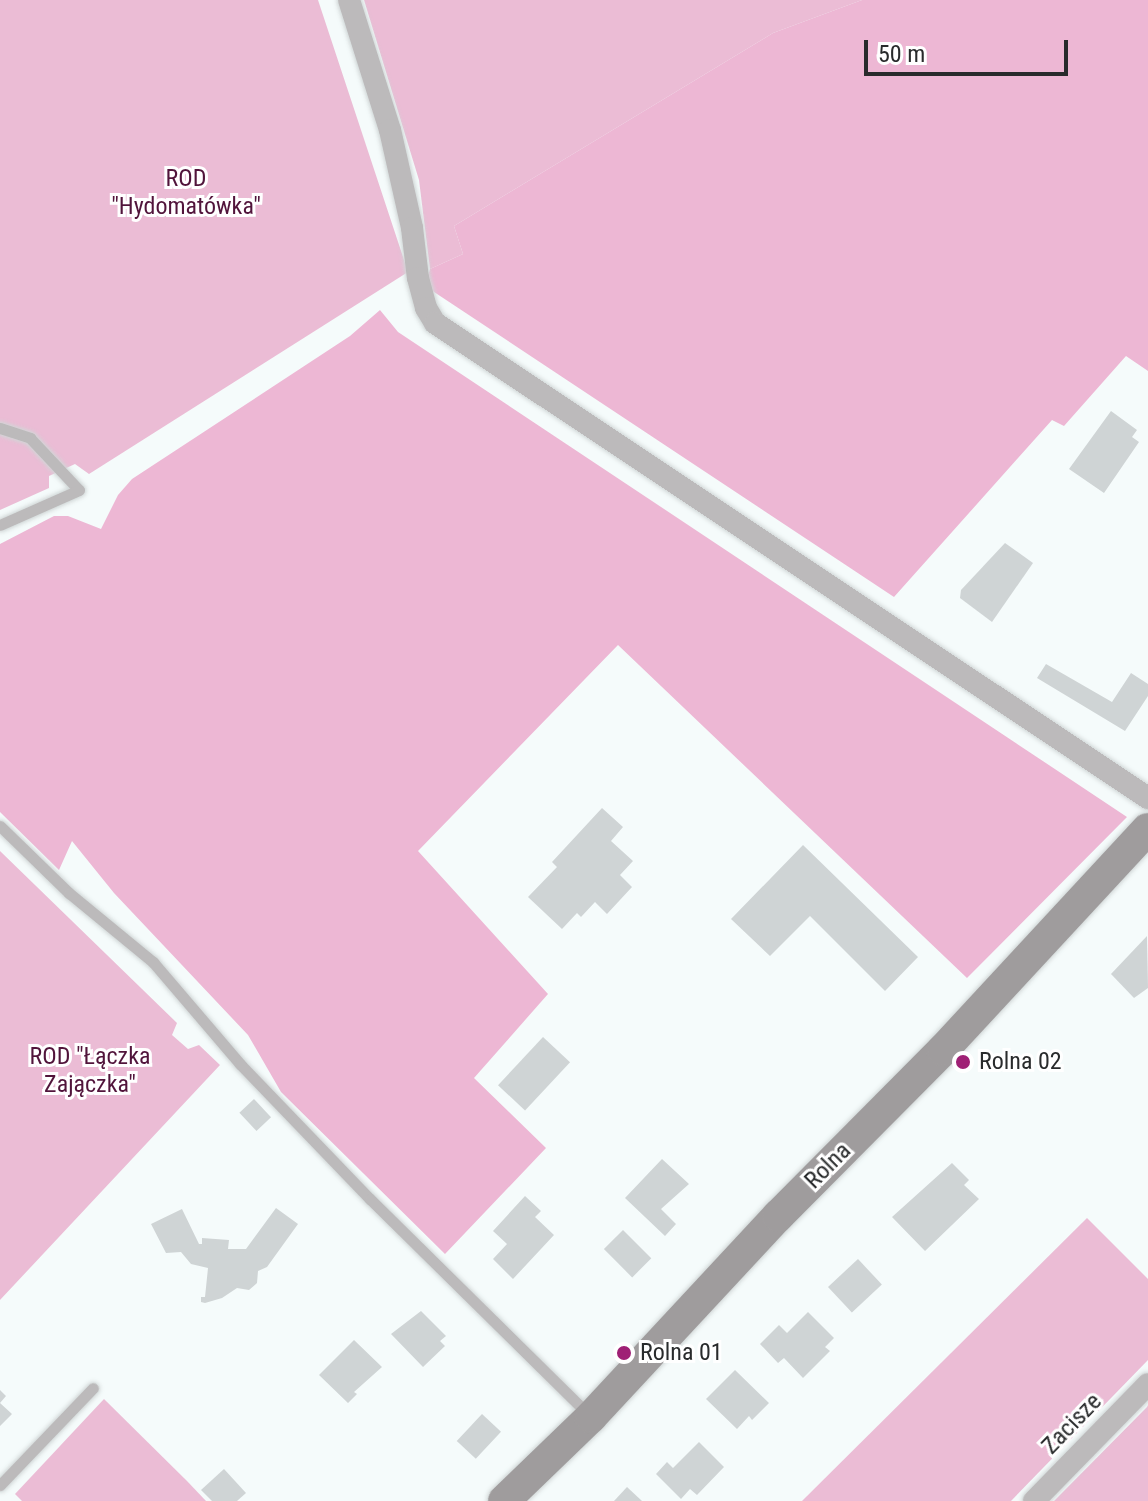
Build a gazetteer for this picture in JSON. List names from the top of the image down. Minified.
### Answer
{"streets":{"street":["Rolna","Zacisze"]},"parks":["ROD \"Hydomatówka\"","ROD \"Łączka Zajączka\""],"places":["Rolna 02","Rolna 01"],"scale_bar":"50 m"}
